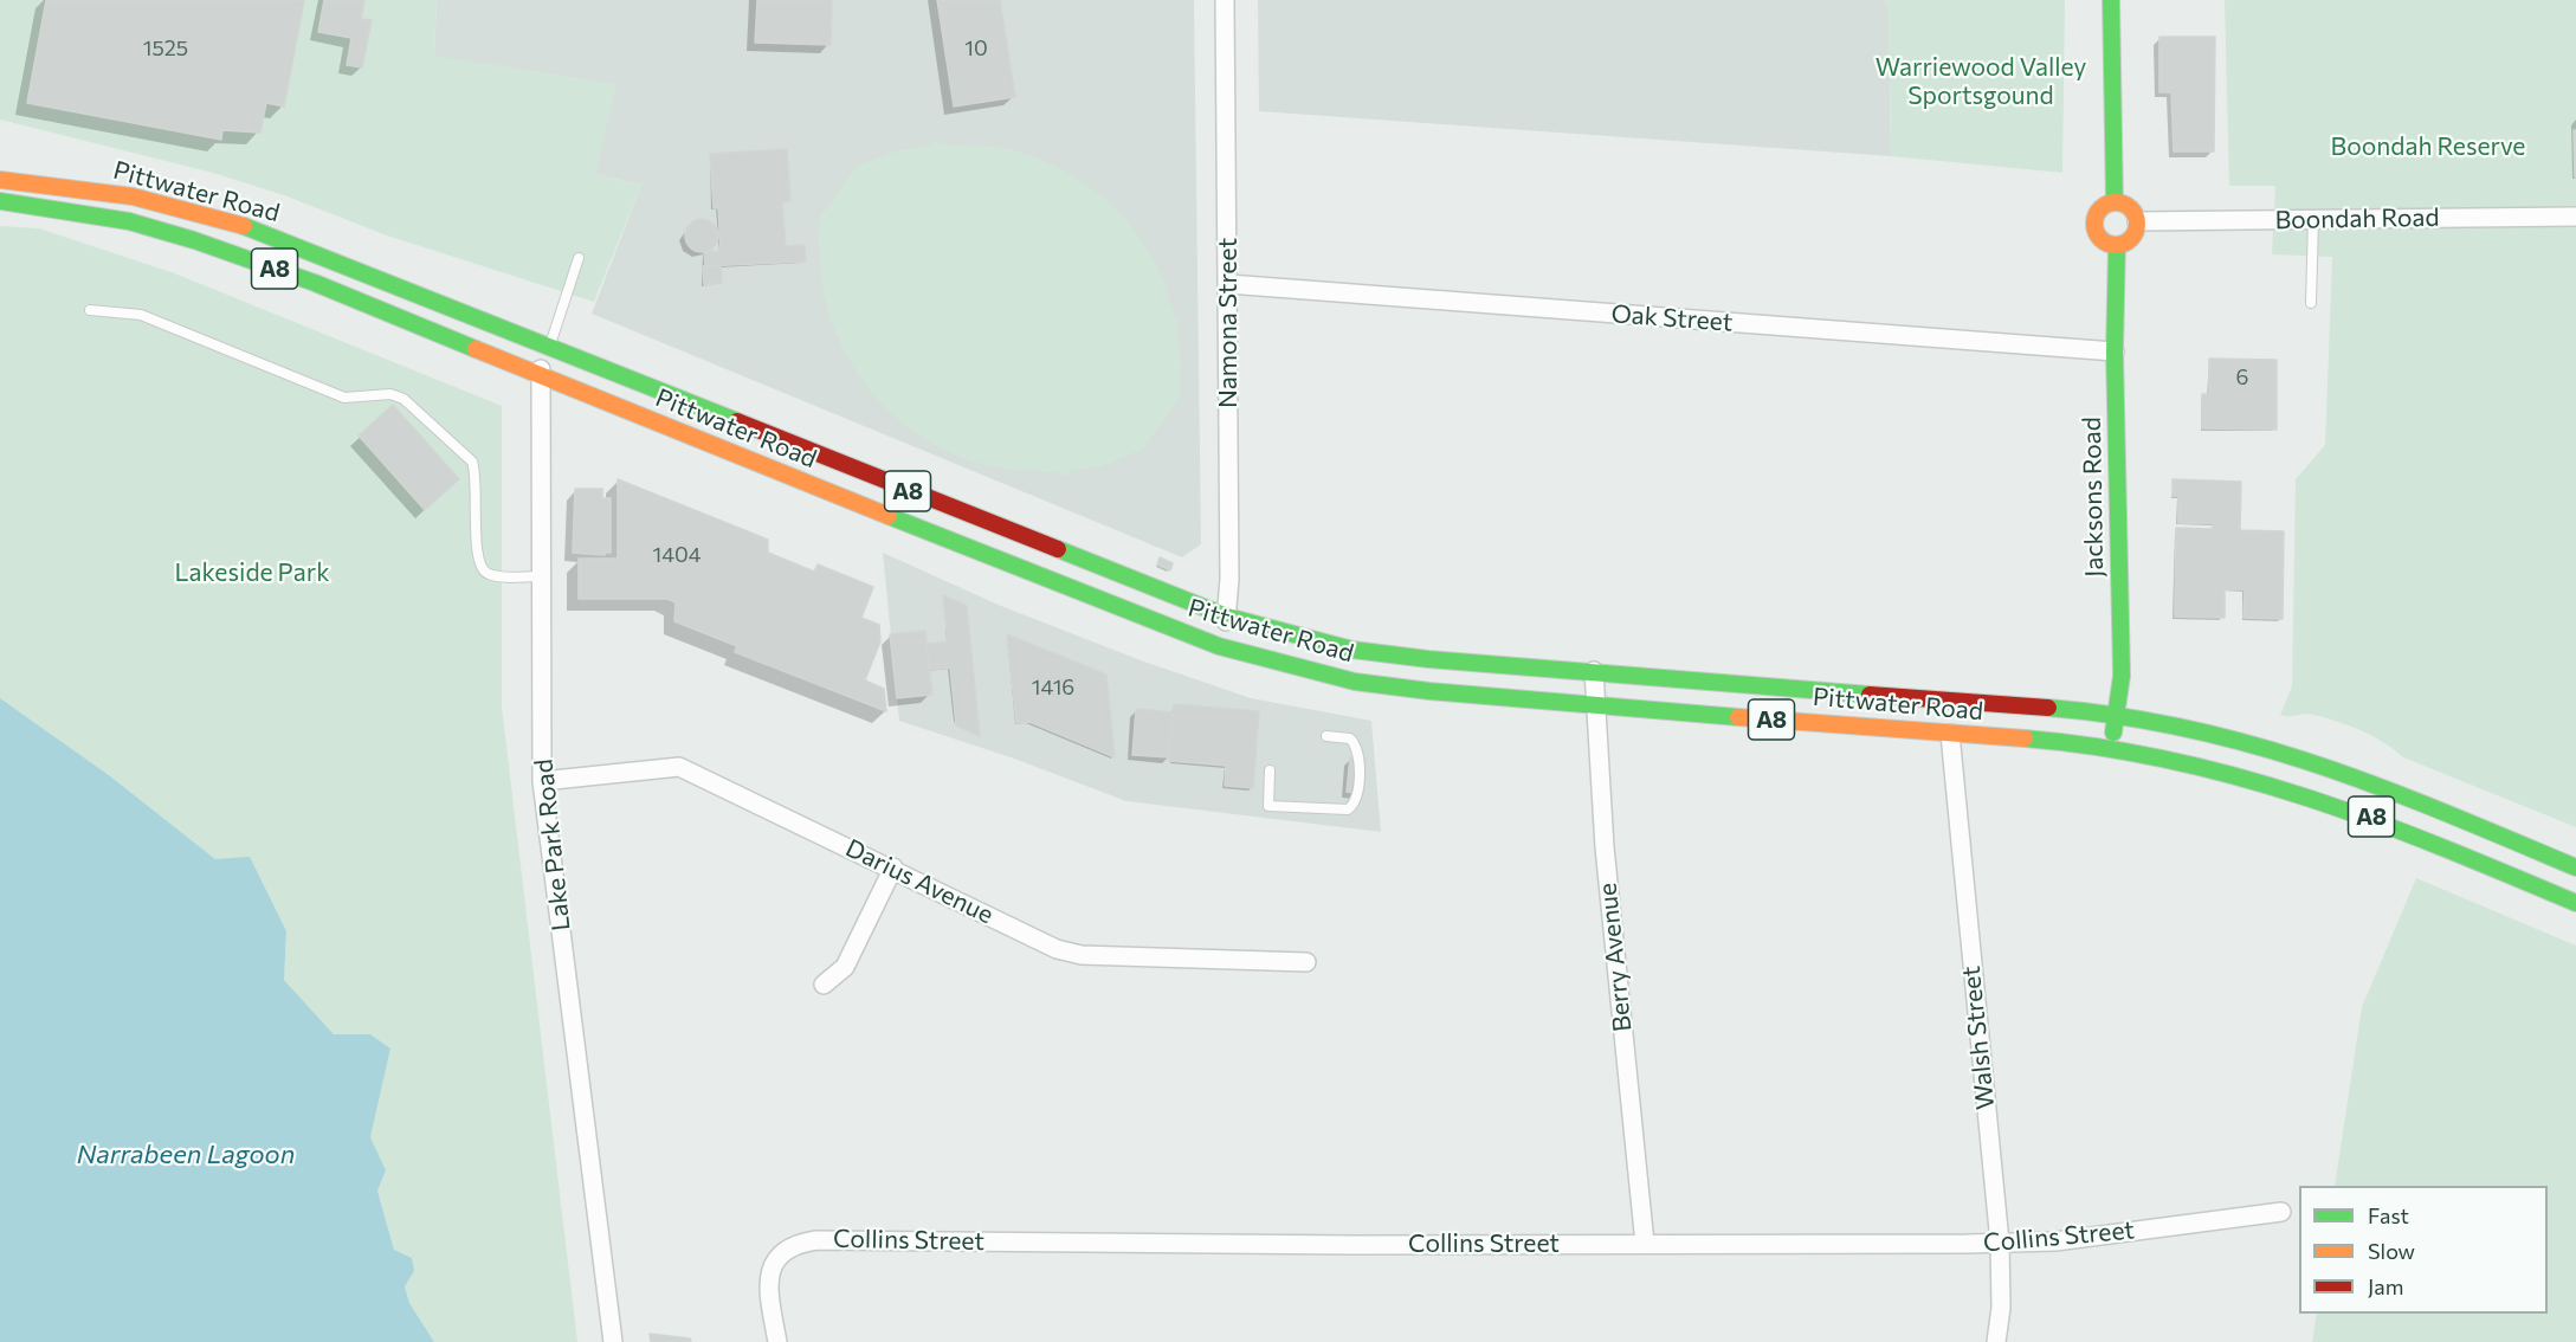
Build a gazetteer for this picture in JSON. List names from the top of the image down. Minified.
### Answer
{"streets":{"main road":["Pittwater Road","A8","Jacksons Road"],"street":["Boondah Road","Oak Street","Namona Street","Lake Park Road","Darius Avenue","Berry Avenue","Walsh Street","Collins Street"]},"crossings":[["Pittwater Road","Namona Street"],["Pittwater Road","Jacksons Road"],["Pittwater Road","Lake Park Road"],["Pittwater Road","Berry Avenue"],["Pittwater Road","Walsh Street"],["Boondah Road","Jacksons Road"],["Oak Street","Namona Street"],["Oak Street","Jacksons Road"],["Lake Park Road","Darius Avenue"],["Berry Avenue","Collins Street"],["Walsh Street","Collins Street"]],"water":["Narrabeen Lagoon"],"parks":["Warriewood Valley Sportsgound","Boondah Reserve","Lakeside Park"],"house_numbers":["1525","10","6","1404","1416"],"legend":["Fast","Slow","Jam"]}
